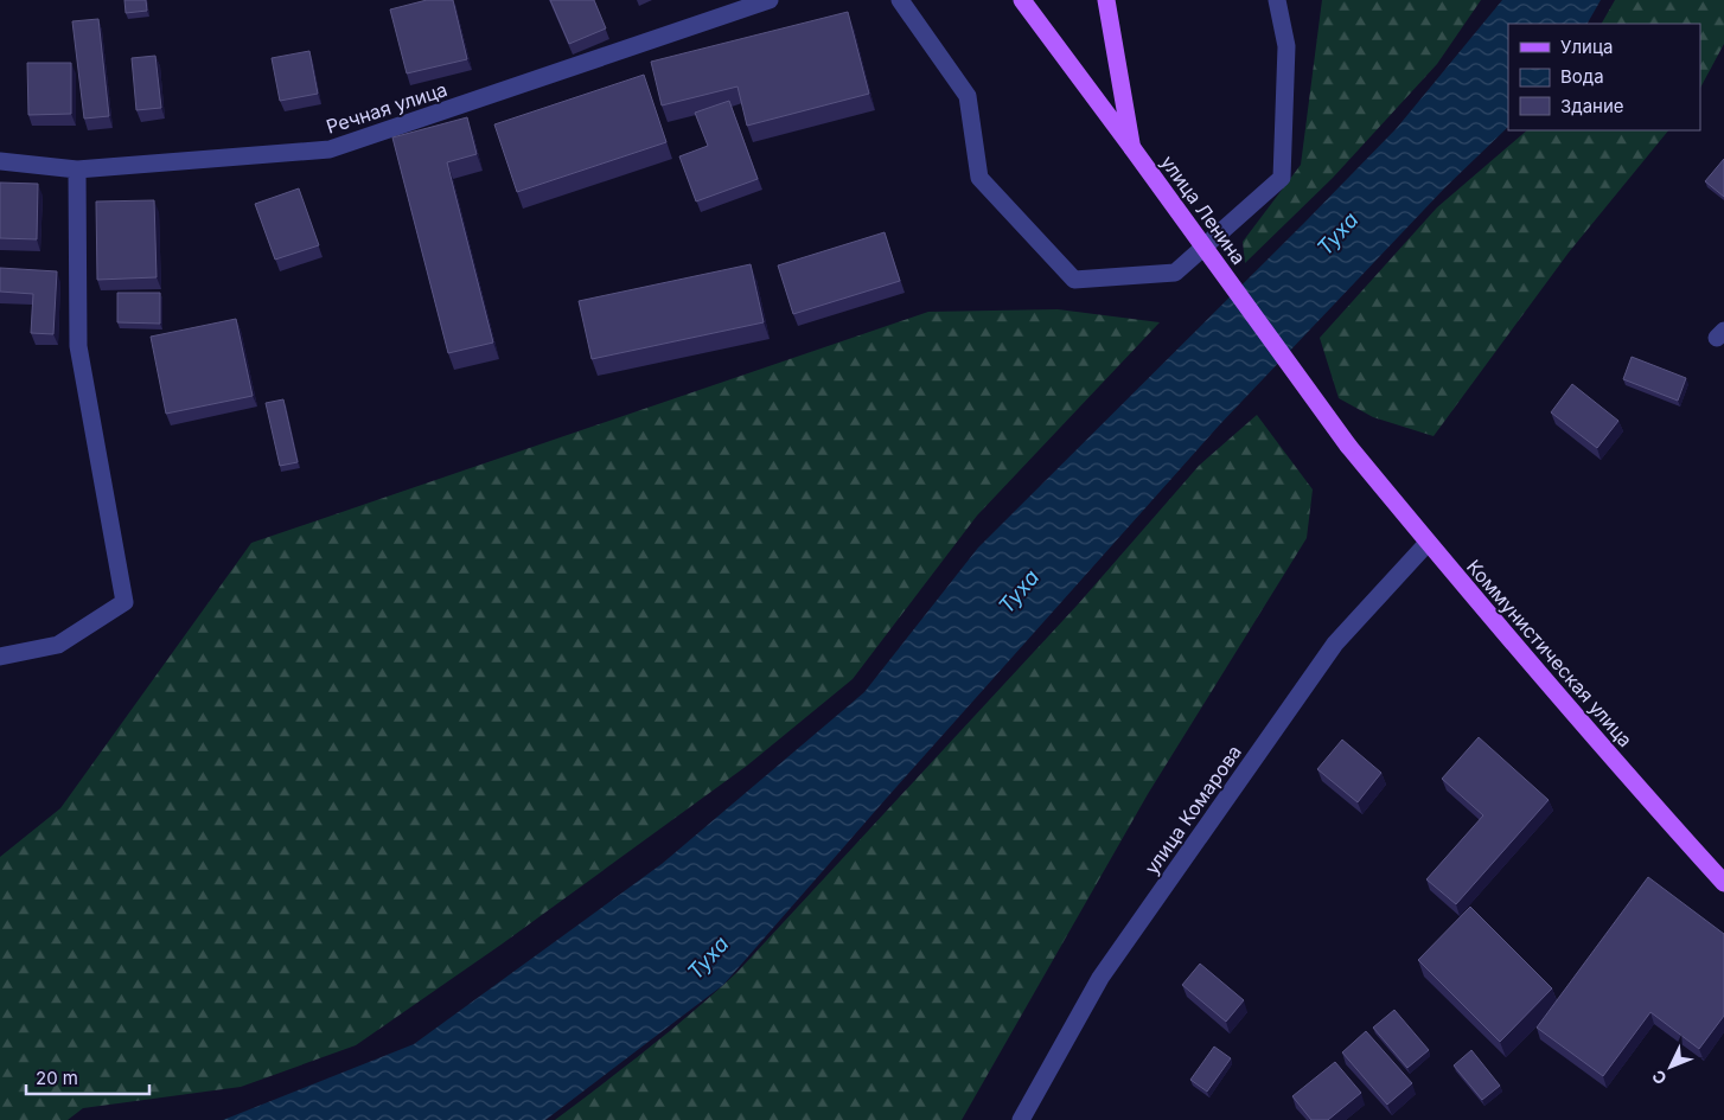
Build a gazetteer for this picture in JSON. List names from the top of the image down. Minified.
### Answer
{"streets":{"main road":["улица Ленина","Коммунистическая улица"],"street":["Речная улица","улица Комарова"]},"crossings":[["улица Ленина","Коммунистическая улица"],["Коммунистическая улица","улица Комарова"]],"water":["Туха"],"legend":["Улица","Вода","Здание"],"scale_bar":"20 m","north":"bottom left"}
